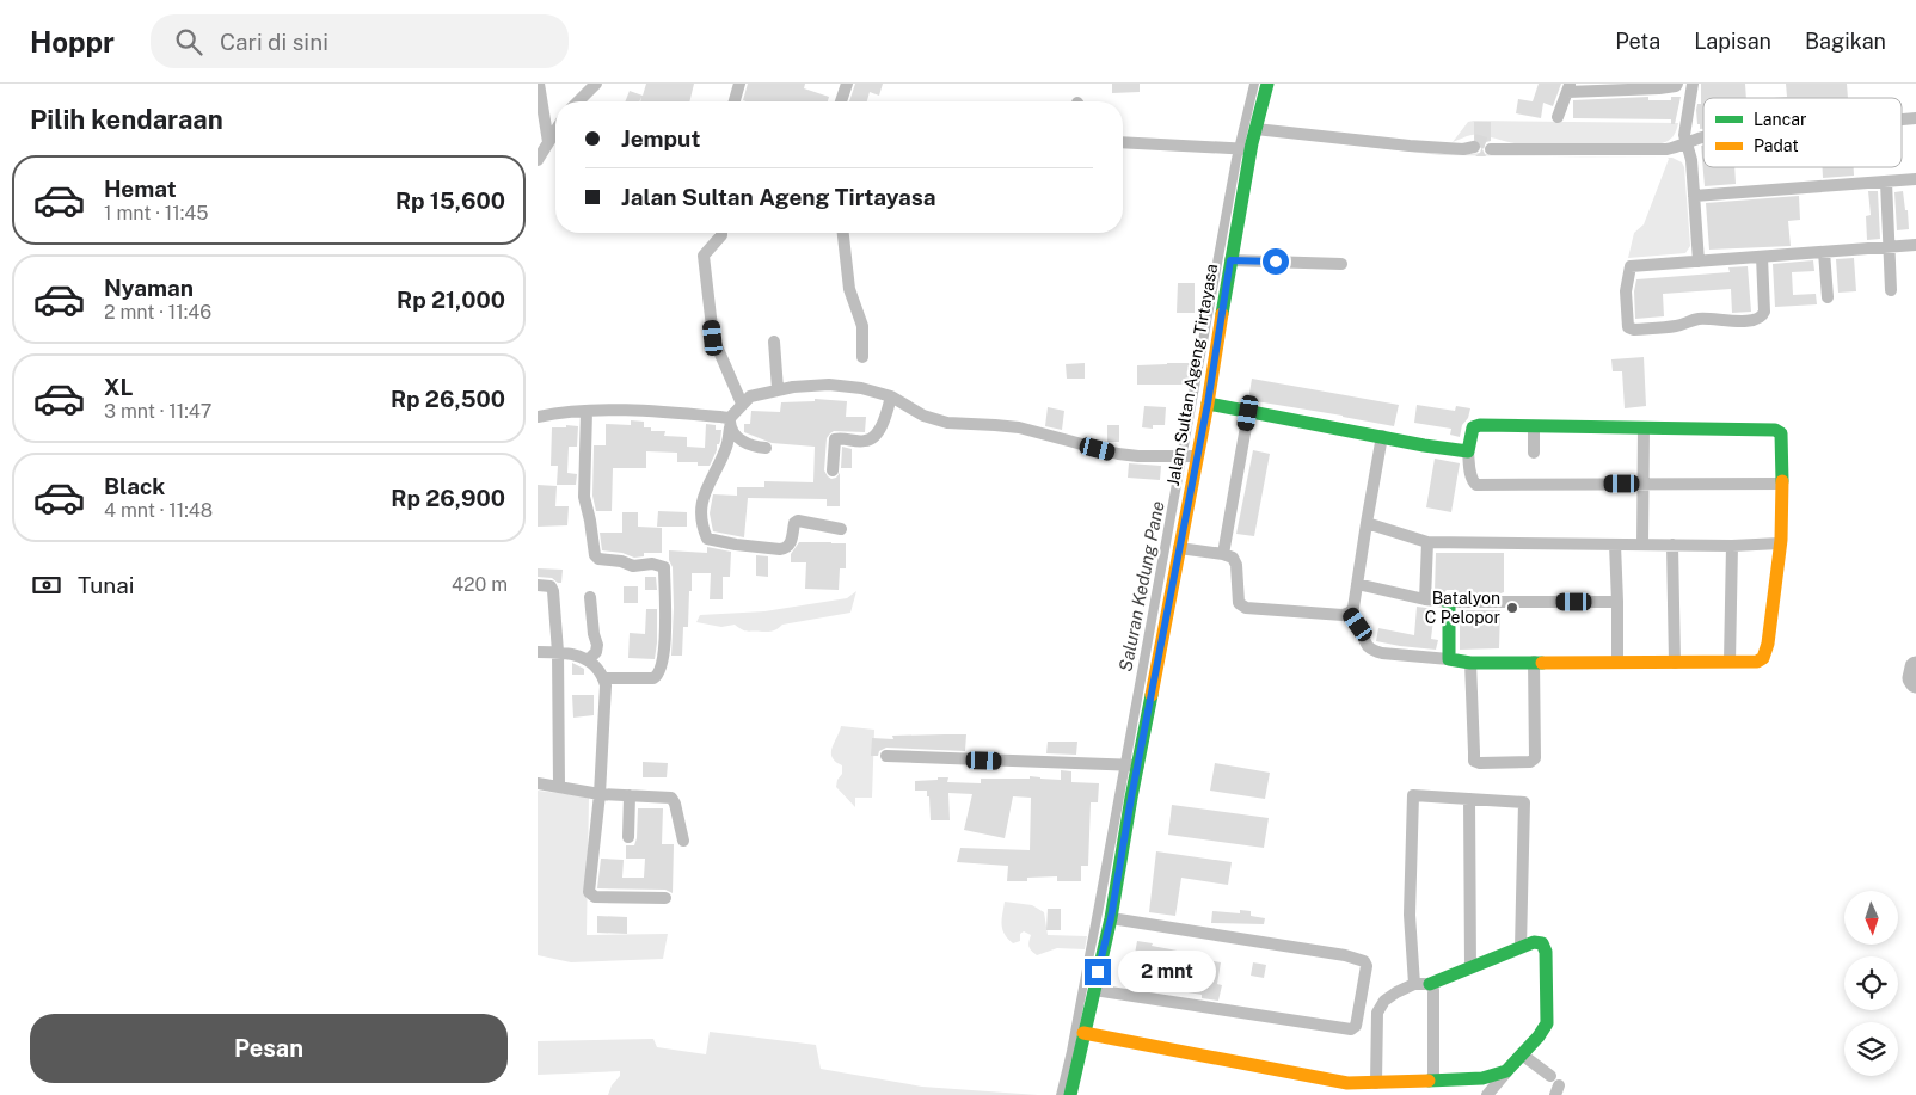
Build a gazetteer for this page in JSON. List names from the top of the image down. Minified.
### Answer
{"streets":{"street":["Jalan Sultan Ageng Tirtayasa"]},"water":["Saluran Kedung Pane"],"places":["Batalyon C Pelopor"],"legend":["Lancar","Padat"],"north":"bottom","page":{"header":"Hoppr","search":"Cari di sini","nav":["Peta","Lapisan","Bagikan"],"heading":"Pilih kendaraan","banner":["Jemput","Jalan Sultan Ageng Tirtayasa"],"list":[{"name":"Hemat","note":"1 mnt · 11:45","value":"Rp 15,600"},{"name":"Nyaman","note":"2 mnt · 11:46","value":"Rp 21,000"},{"name":"XL","note":"3 mnt · 11:47","value":"Rp 26,500"},{"name":"Black","note":"4 mnt · 11:48","value":"Rp 26,900"}],"pay":["Tunai","420 m"],"bubble":"2 mnt","buttons":"Pesan"}}
